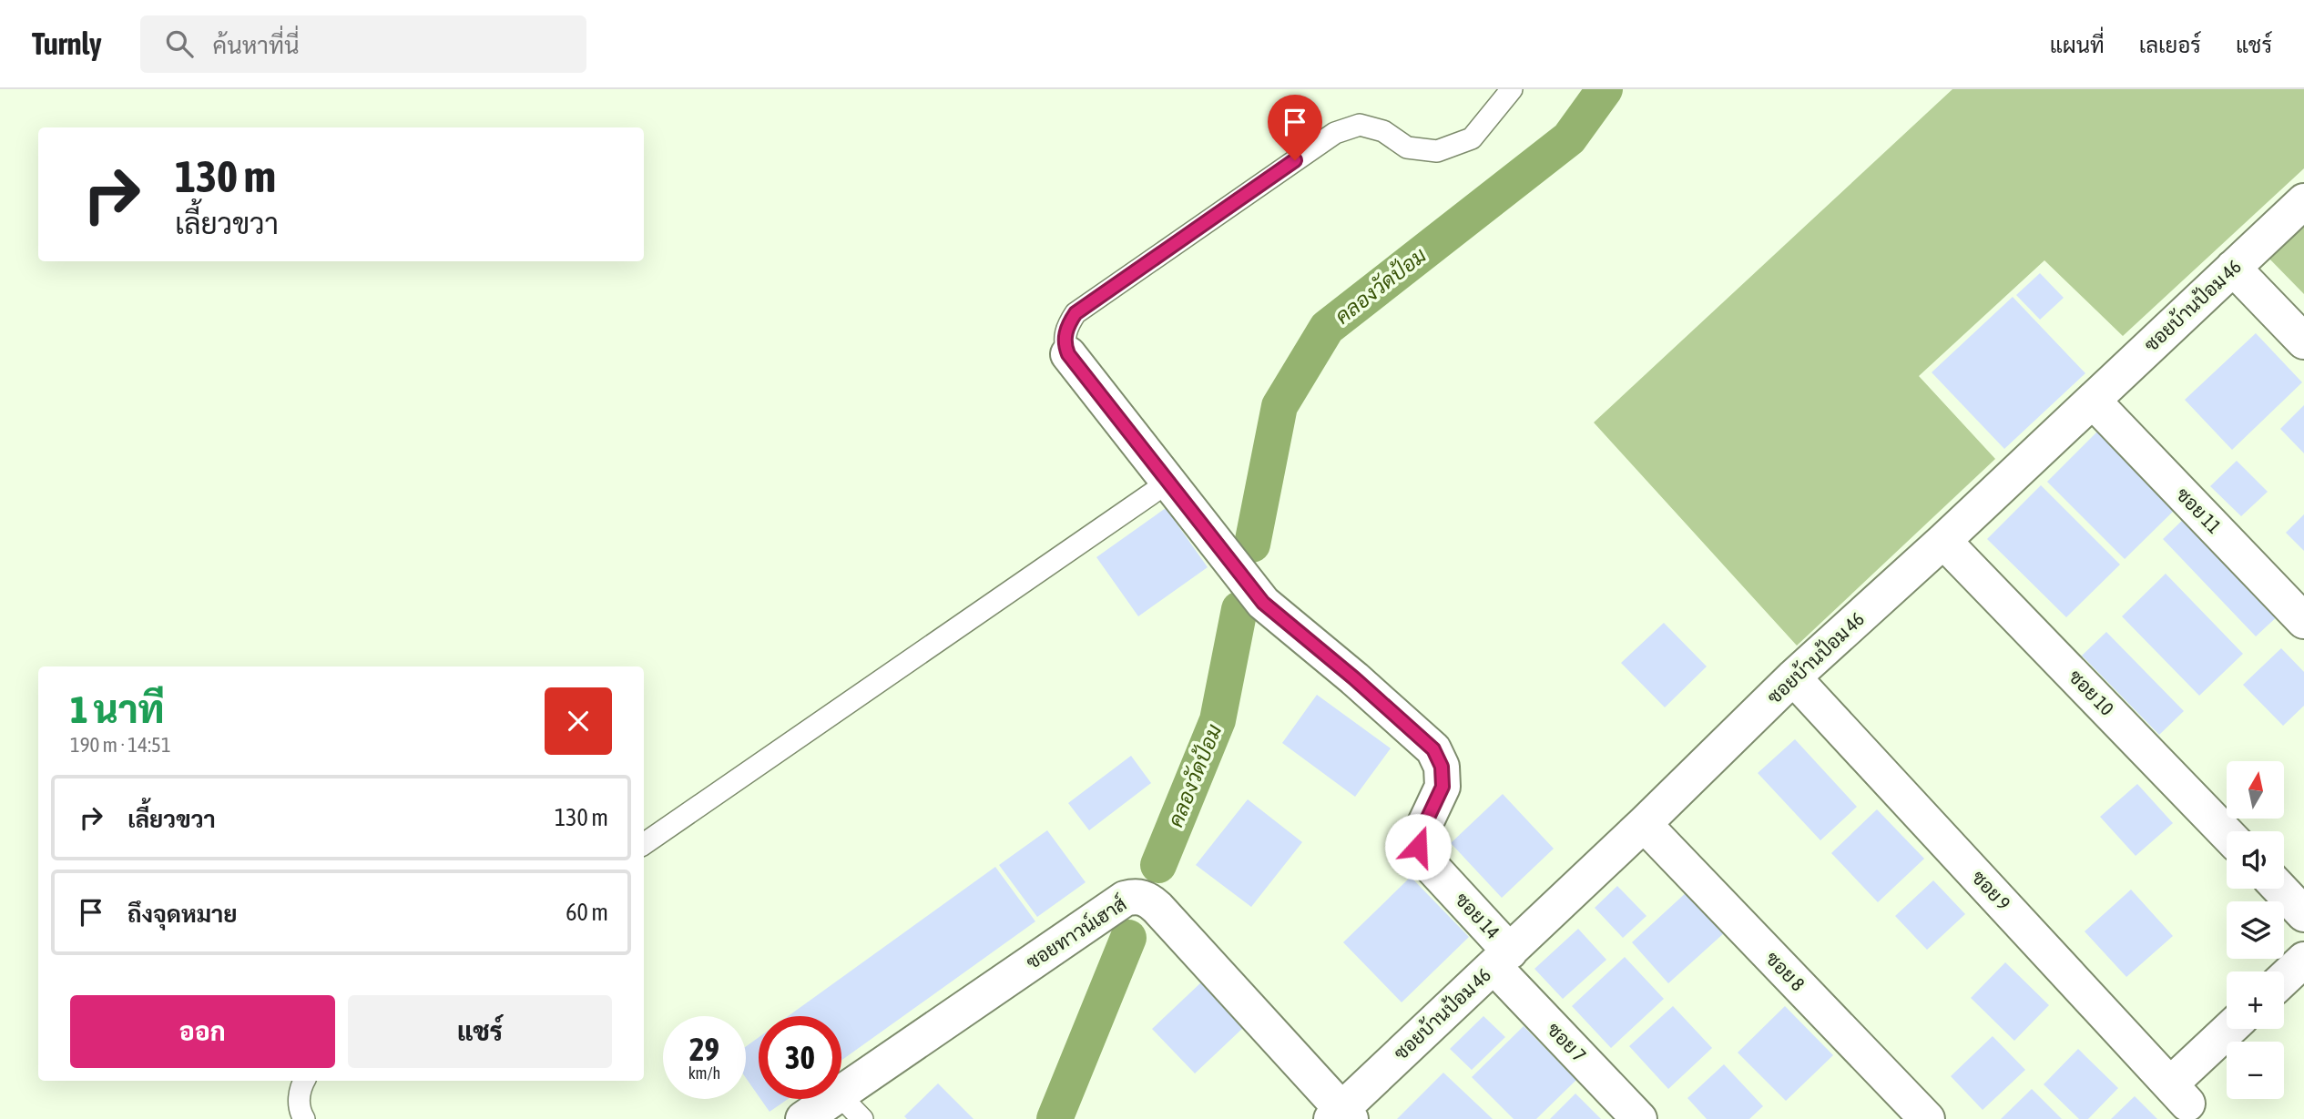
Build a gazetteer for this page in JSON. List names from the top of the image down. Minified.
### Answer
{"streets":{"street":["ซอยบ้านป้อม 46","ซอย 11","ซอย 10","ซอย 9","ซอย 14","ซอยทาวน์เฮาส์","ซอย 8","ซอย 7"]},"crossings":[["ซอยบ้านป้อม 46","ซอย 11"],["ซอยบ้านป้อม 46","ซอย 10"],["ซอยบ้านป้อม 46","ซอย 9"],["ซอยบ้านป้อม 46","ซอย 14"],["ซอยบ้านป้อม 46","ซอยทาวน์เฮาส์"],["ซอยบ้านป้อม 46","ซอย 8"],["ซอยบ้านป้อม 46","ซอย 7"],["ซอย 14","ซอย 7"]],"water":["คลองวัดป้อม"],"north":"top","page":{"header":"Turnly","search":"ค้นหาที่นี่","nav":["แผนที่","เลเยอร์","แชร์"],"turn":["130 m","เลี้ยวขวา"],"heading":["1 นาที","190 m · 14:51"],"map_buttons":["+","−"],"list":[{"name":"เลี้ยวขวา","value":"130 m"},{"name":"ถึงจุดหมาย","value":"60 m"}],"buttons":["ออก","แชร์"],"speed":"29 km/h","limit":"30"}}
